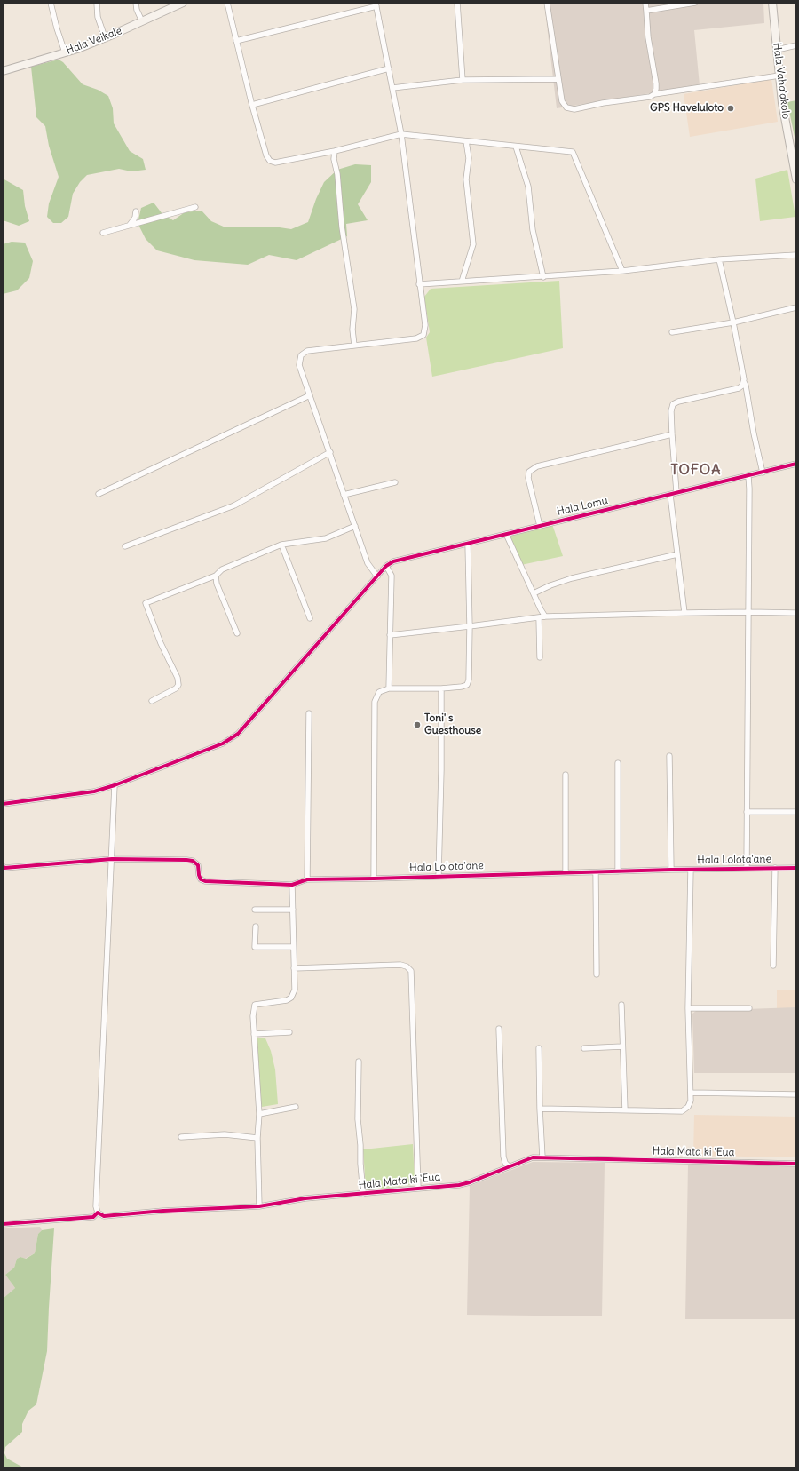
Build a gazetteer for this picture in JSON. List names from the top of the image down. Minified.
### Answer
{"streets":{"street":["Hala Veikale","Hala Vaha'akolo","Hala Lomu","Hala Lolota'ane","Hala Mata ki 'Eua"]},"districts":["TOFOA"],"places":["GPS Haveluloto","Toni' s Guesthouse"]}
